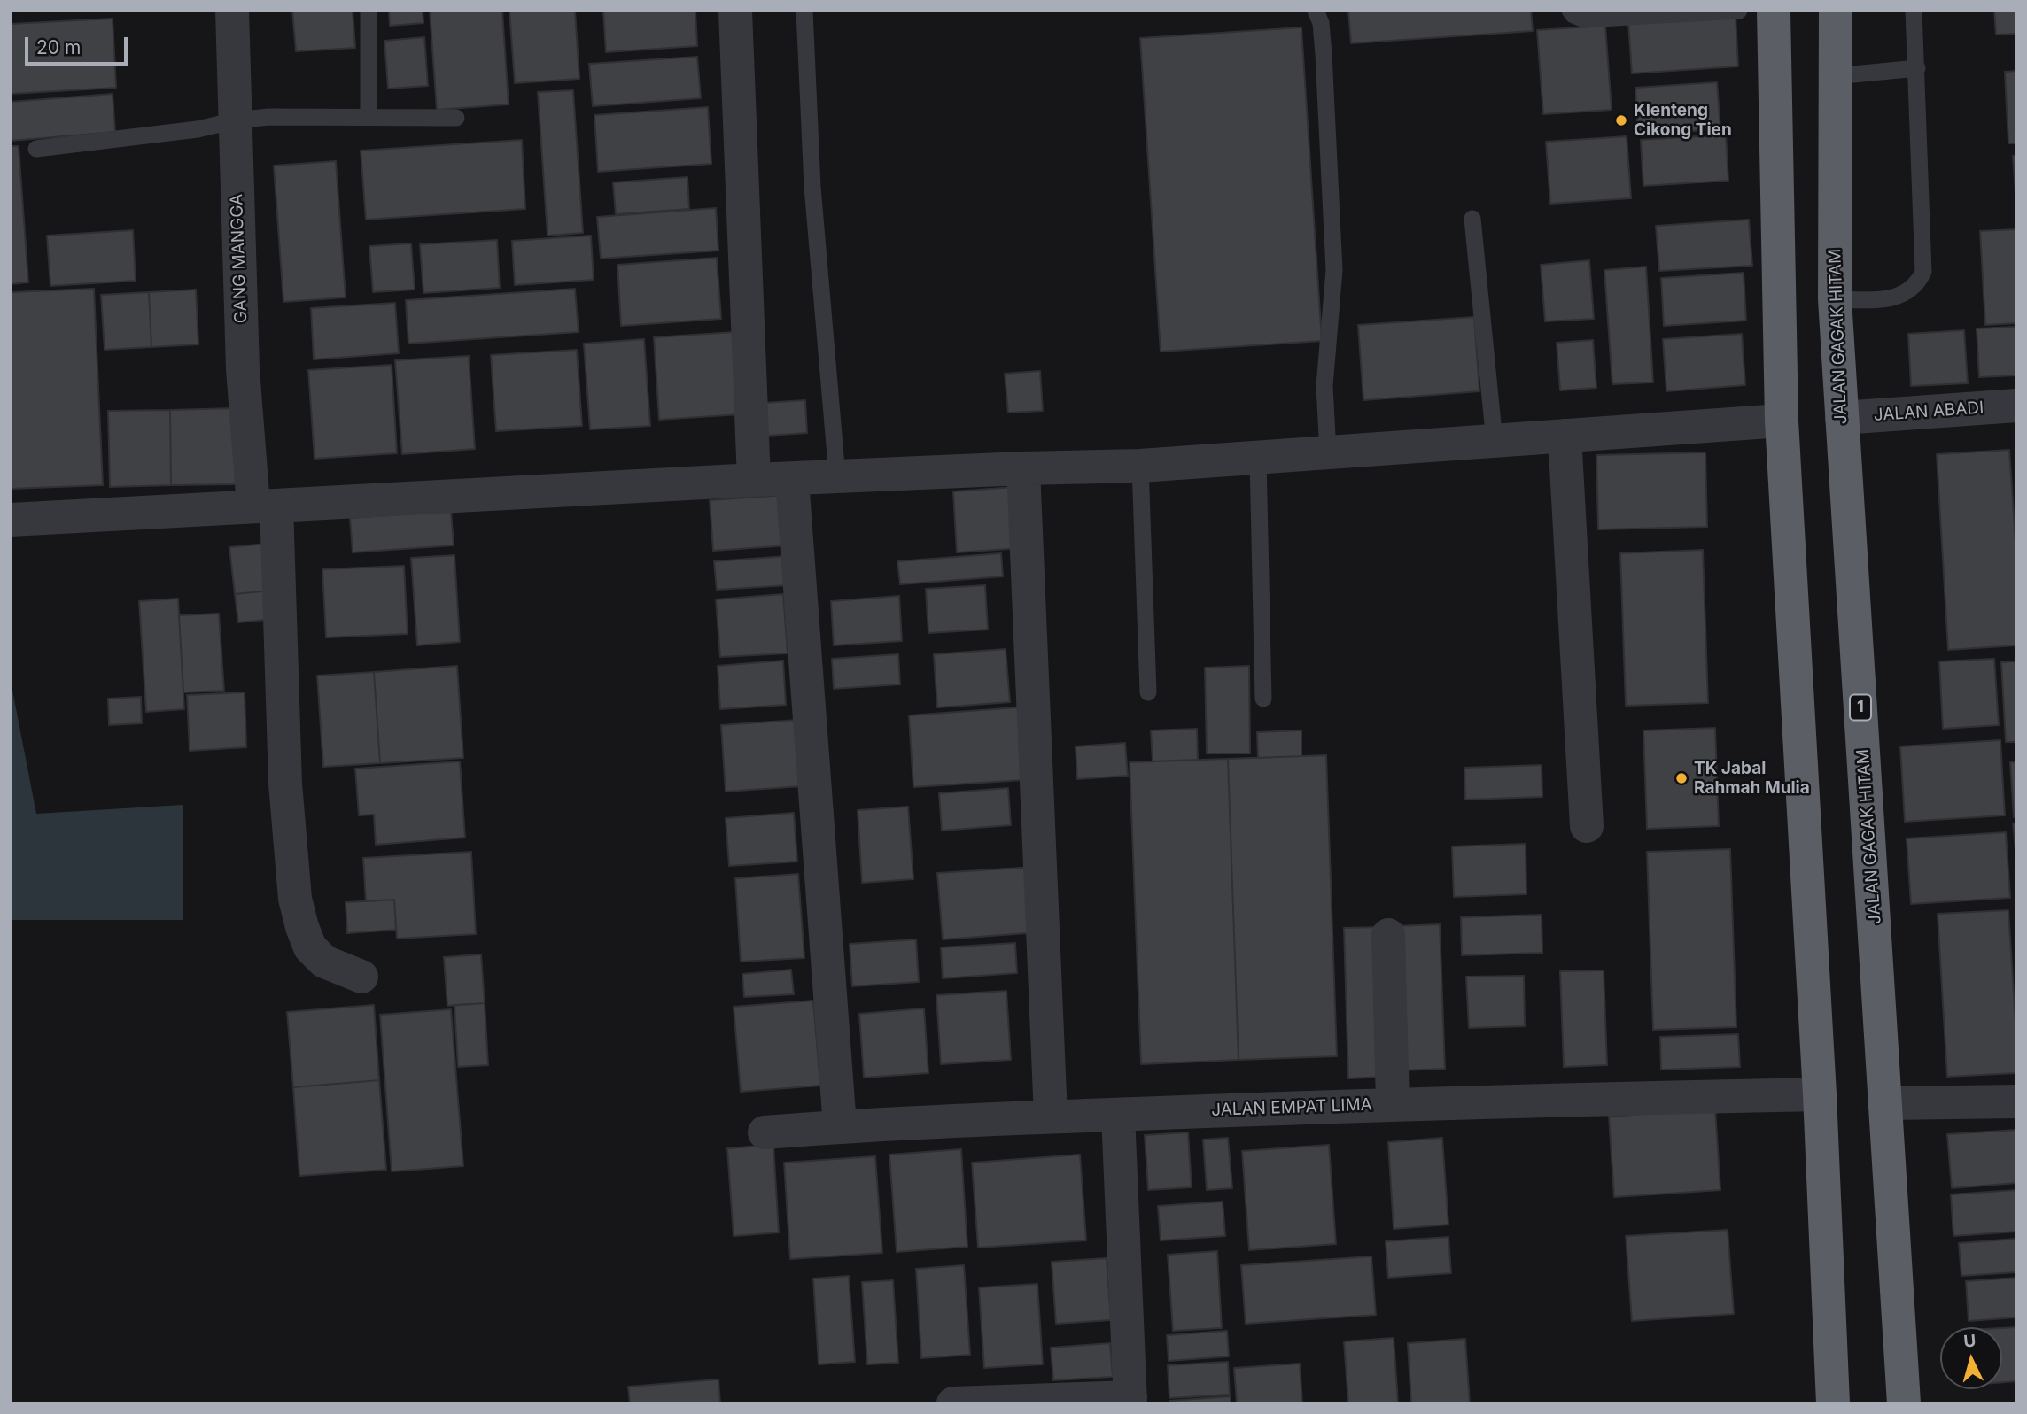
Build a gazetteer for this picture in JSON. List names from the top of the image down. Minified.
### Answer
{"streets":{"highway":["JALAN GAGAK HITAM","1"],"street":["GANG MANGGA","JALAN ABADI","JALAN EMPAT LIMA"]},"crossings":[["JALAN GAGAK HITAM","JALAN ABADI"]],"places":["Klenteng Cikong Tien","TK Jabal Rahmah Mulia"],"scale_bar":"20 m","north":"top"}
